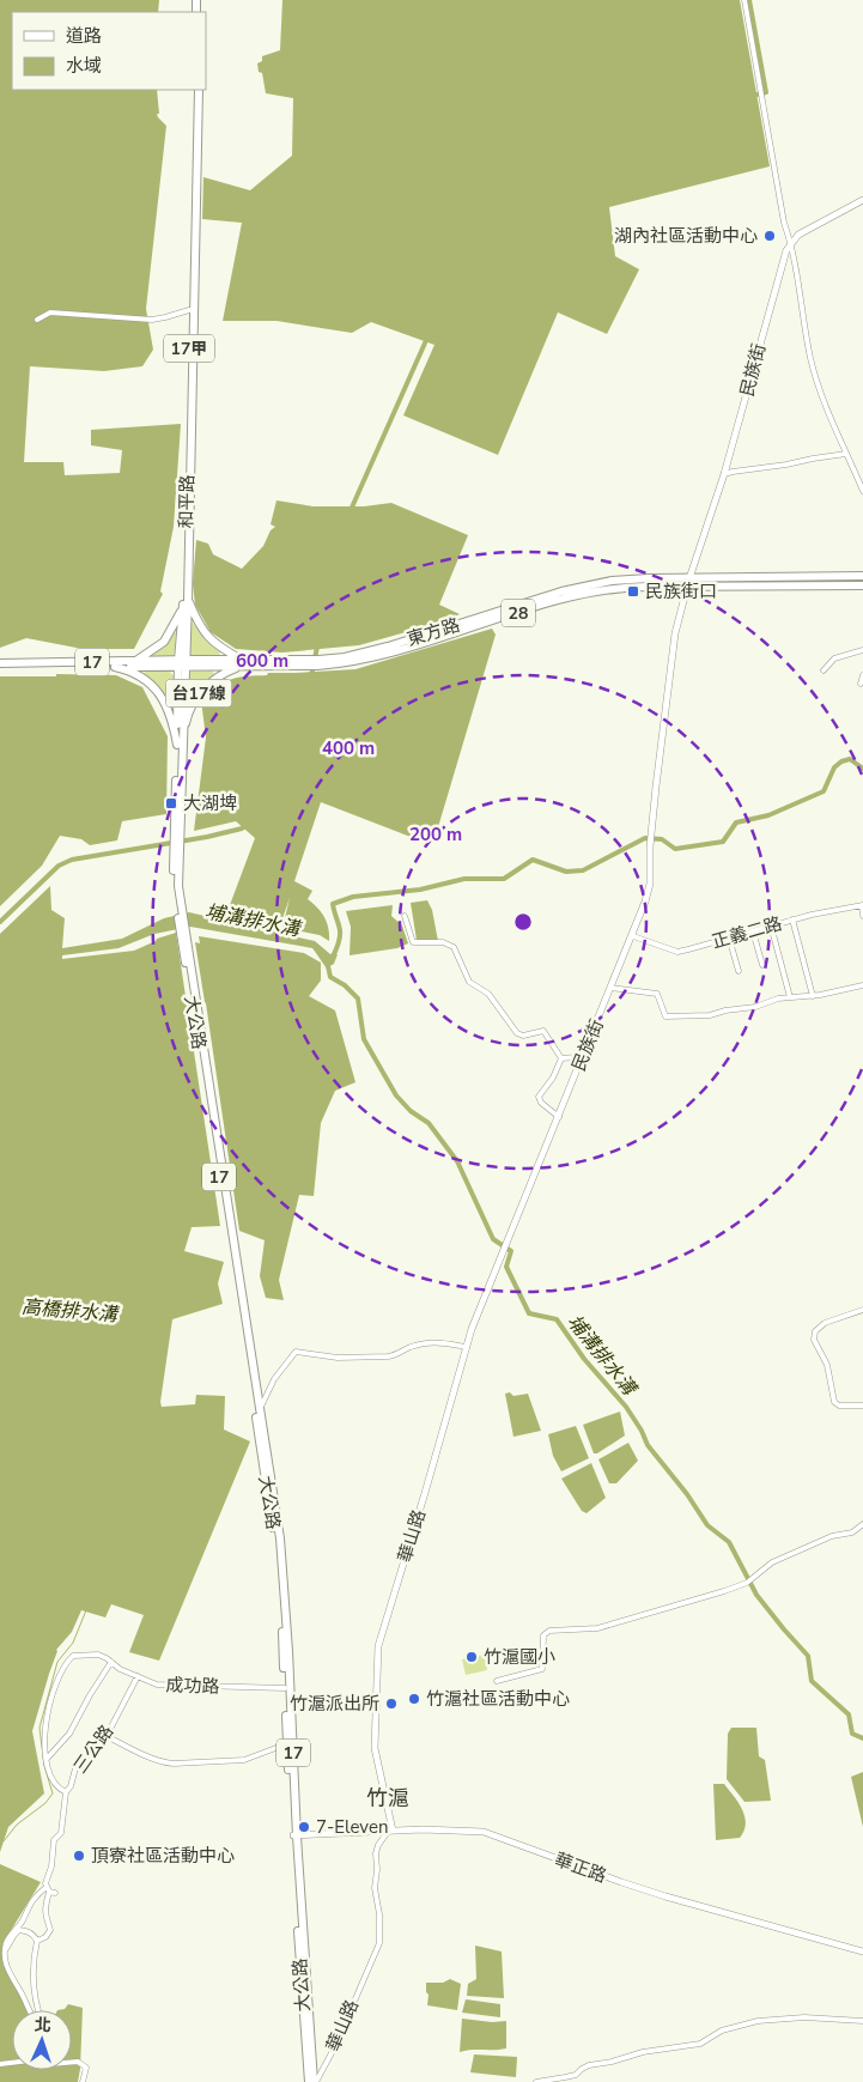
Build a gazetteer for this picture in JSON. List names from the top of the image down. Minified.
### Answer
{"streets":{"main road":["17甲","和平路","28","東方路","17","台17線","大公路"],"street":["民族街","正義二路","華山路","成功路","三公路","華正路"]},"crossings":[["民族街","東方路"],["民族街","正義二路"],["民族街","華山路"],["和平路","東方路"],["和平路","台17線"],["和平路","大公路"],["東方路","台17線"],["大公路","華山路"],["大公路","成功路"],["大公路","華正路"],["華山路","華正路"],["成功路","三公路"]],"districts":["竹滬"],"water":["埔溝排水溝","高橋排水溝"],"places":{"other":["湖內社區活動中心","竹滬國小","竹滬社區活動中心","竹滬派出所","7-Eleven","頂寮社區活動中心"],"transit":["民族街口","大湖埤"]},"legend":["道路","水域"],"north":"top","rings":["600 m","400 m","200 m"]}
